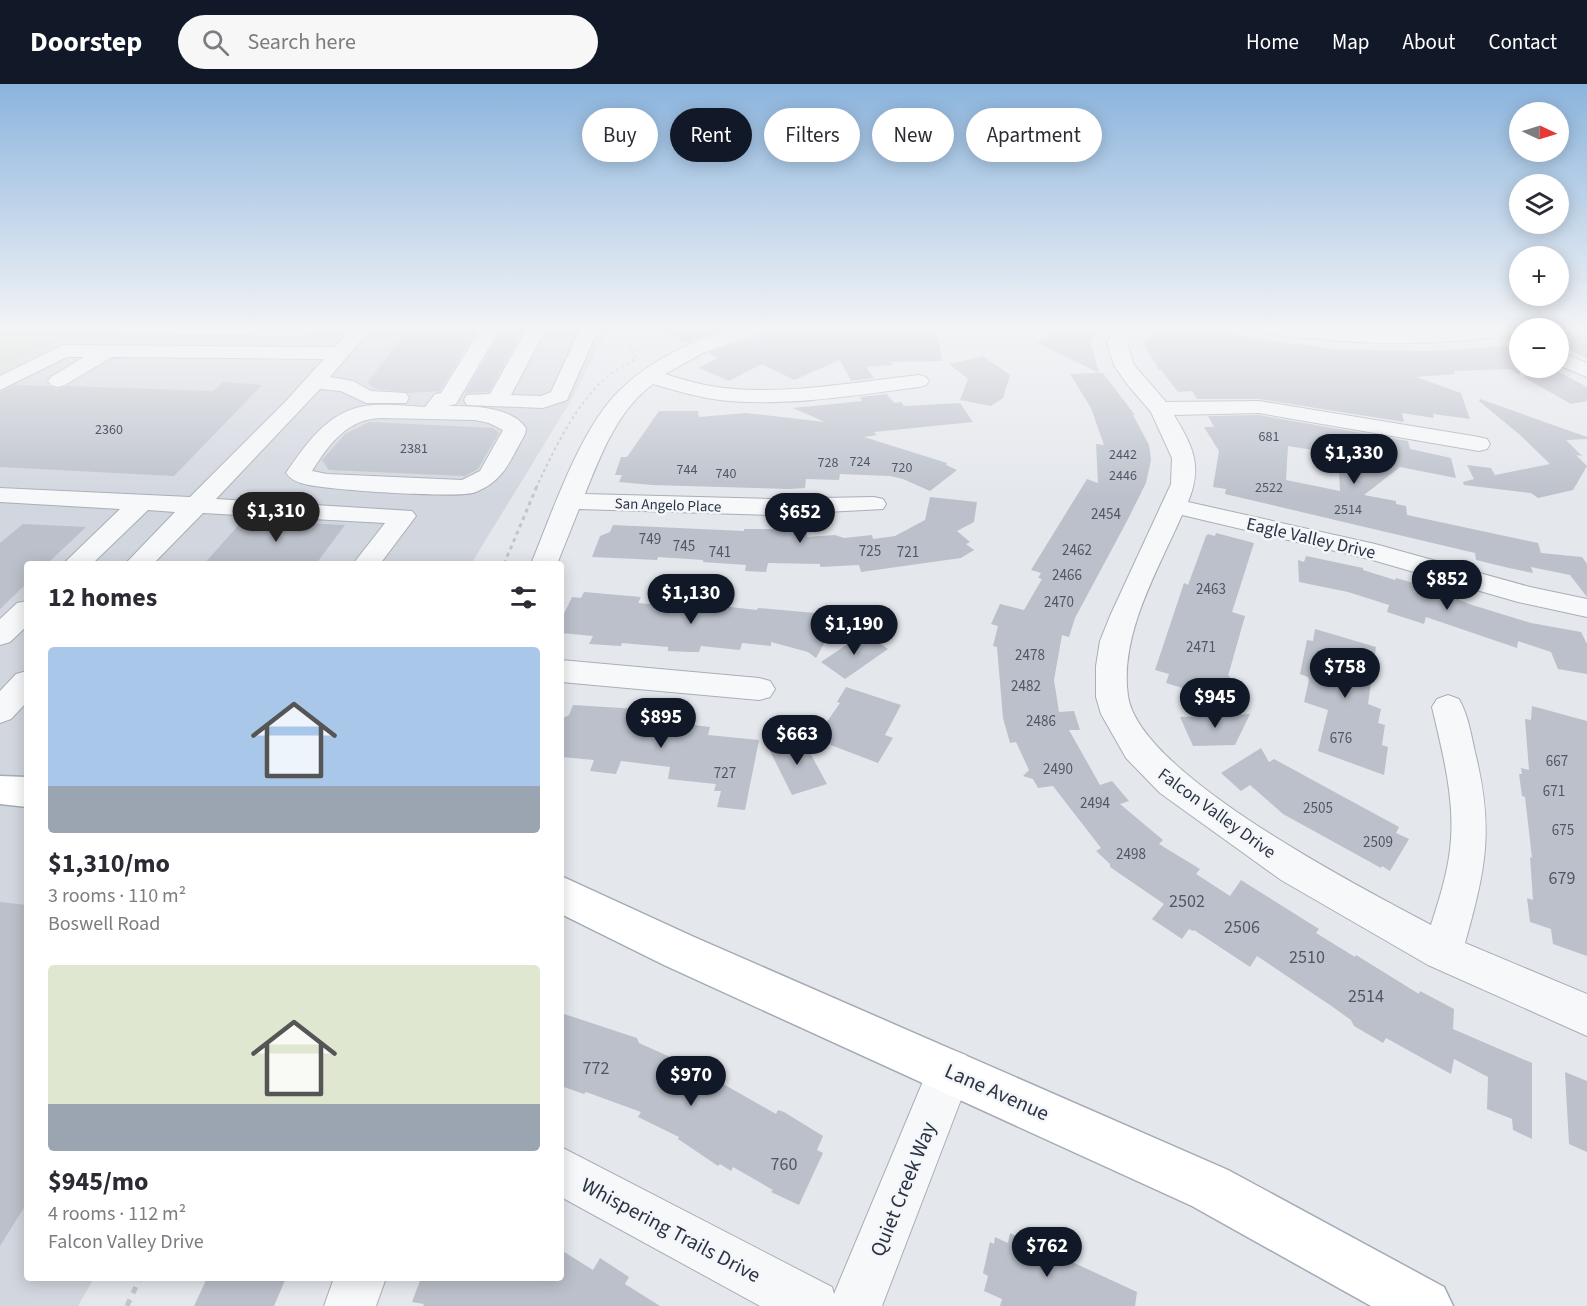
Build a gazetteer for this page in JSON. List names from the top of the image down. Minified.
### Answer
{"streets":{"main road":["Lane Avenue"],"street":["San Angelo Place","Eagle Valley Drive","Falcon Valley Drive","Quiet Creek Way","Whispering Trails Drive"]},"crossings":[["Eagle Valley Drive","Falcon Valley Drive"],["Lane Avenue","Quiet Creek Way"]],"house_numbers":["2360","681","2381","2442","724","728","720","744","740","2446","2522","2514","2454","749","745","2462","725","741","721","2466","2463","2470","2471","2478","2482","2486","676","667","2490","727","671","2494","2505","675","2509","2498","679","2502","2506","2510","2514","772","760"],"north":"right","page":{"header":"Doorstep","search":"Search here","nav":["Home","Map","About","Contact"],"map_buttons":["+","−"],"chip":["Buy","Rent","Filters","New","Apartment"],"price":["$1,330","$1,310","$652","$852","$1,130","$1,190","$758","$945","$895","$663","$970","$762"],"heading":"12 homes","list":[{"name":"$1,310/mo","note":"3 rooms · 110 m² · Boswell Road"},{"name":"$945/mo","note":"4 rooms · 112 m² · Falcon Valley Drive"}]}}
